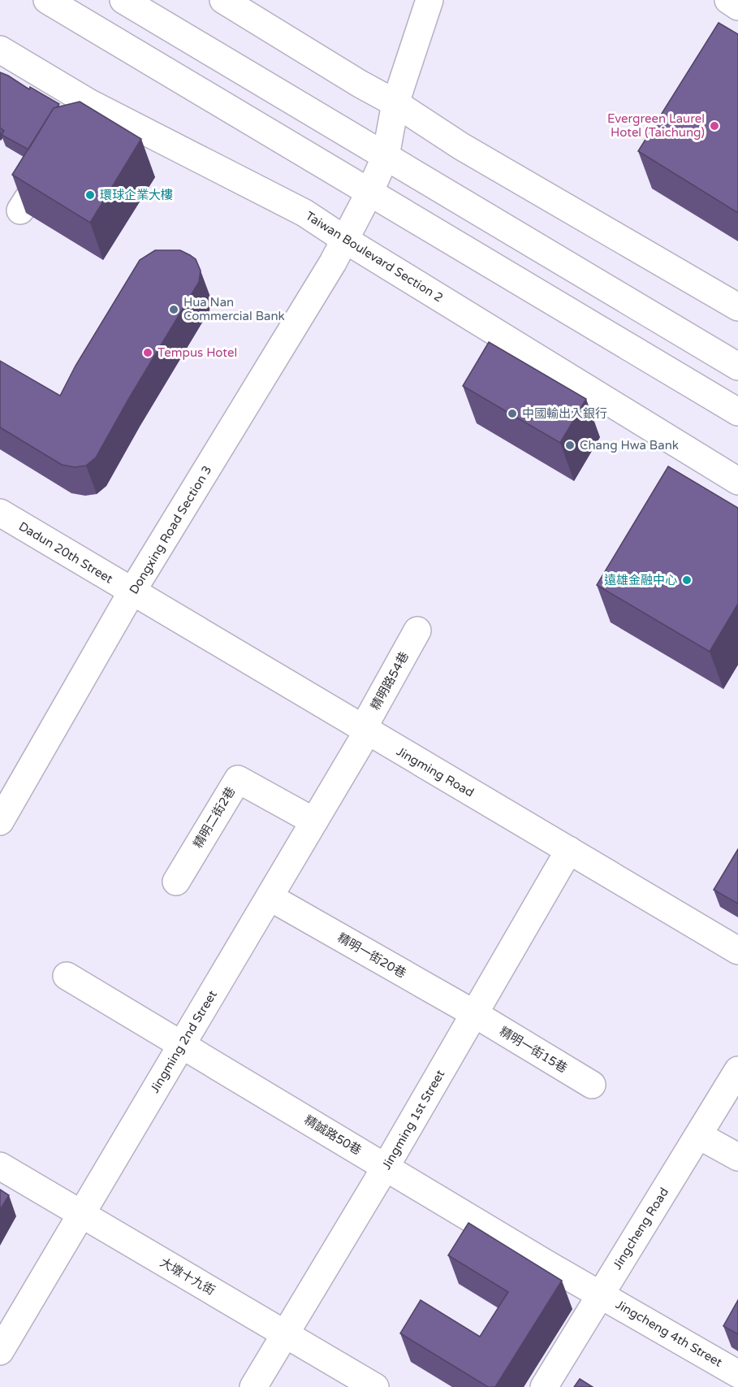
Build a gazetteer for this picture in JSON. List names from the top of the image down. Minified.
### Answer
{"streets":{"main road":["Taiwan Boulevard Section 2","Dongxing Road Section 3","Dadun 20th Street","精明路54巷","Jingming Road","精明二街2巷","精明一街20巷","Jingming 2nd Street","精明一街15巷","Jingming 1st Street","精誠路50巷","Jingcheng Road","大墩十九街","Jingcheng 4th Street"]},"crossings":[["Taiwan Boulevard Section 2","Dongxing Road Section 3"],["Dongxing Road Section 3","Dadun 20th Street"],["Dongxing Road Section 3","Jingming Road"],["Dadun 20th Street","Jingming Road"],["精明路54巷","Jingming Road"],["精明路54巷","Jingming 2nd Street"],["Jingming Road","Jingming 2nd Street"],["Jingming Road","Jingming 1st Street"],["精明二街2巷","Jingming 2nd Street"],["精明一街20巷","Jingming 2nd Street"],["精明一街20巷","精明一街15巷"],["精明一街20巷","Jingming 1st Street"],["Jingming 2nd Street","精誠路50巷"],["Jingming 2nd Street","大墩十九街"],["精明一街15巷","Jingming 1st Street"],["Jingming 1st Street","精誠路50巷"],["Jingming 1st Street","大墩十九街"],["精誠路50巷","Jingcheng Road"],["精誠路50巷","Jingcheng 4th Street"],["Jingcheng Road","Jingcheng 4th Street"]],"places":["Evergreen Laurel Hotel (Taichung)","環球企業大樓","Hua Nan Commercial Bank","Tempus Hotel","中國輸出入銀行","Chang Hwa Bank","遠雄金融中心"]}
